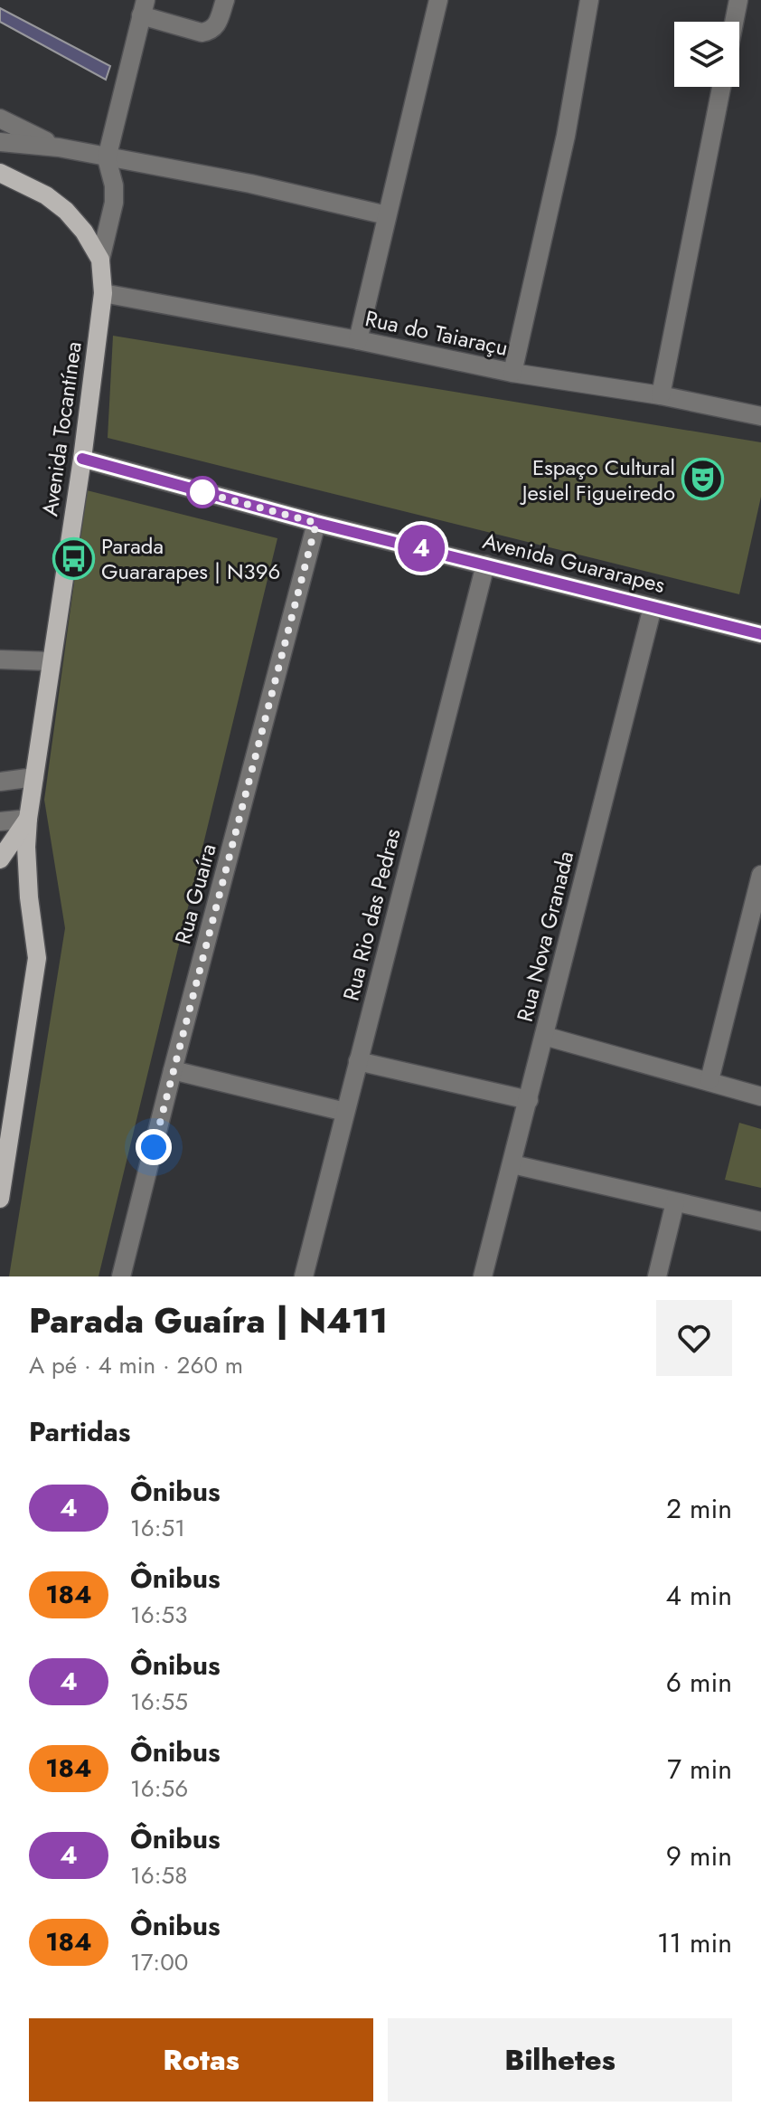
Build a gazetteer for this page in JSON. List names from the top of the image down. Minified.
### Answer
{"streets":{"main road":["Avenida Tocantínea"],"street":["Rua do Taiaraçu","Avenida Guararapes","Rua Guaíra","Rua Rio das Pedras","Rua Nova Granada"]},"crossings":[["Rua do Taiaraçu","Avenida Tocantínea"],["Avenida Tocantínea","Avenida Guararapes"],["Avenida Guararapes","Rua Guaíra"],["Avenida Guararapes","Rua Rio das Pedras"],["Avenida Guararapes","Rua Nova Granada"]],"places":{"theatre":["Espaço Cultural Jesiel Figueiredo"],"bus stop":["Parada Guararapes | N396"]},"lines":["bus line 4"],"page":{"on_map":"4","heading":[["Parada Guaíra | N411","A pé · 4 min · 260 m"],"Partidas"],"list":[{"mark":"4","name":"Ônibus","note":"16:51","value":"2 min"},{"mark":"184","name":"Ônibus","note":"16:53","value":"4 min"},{"mark":"4","name":"Ônibus","note":"16:55","value":"6 min"},{"mark":"184","name":"Ônibus","note":"16:56","value":"7 min"},{"mark":"4","name":"Ônibus","note":"16:58","value":"9 min"},{"mark":"184","name":"Ônibus","note":"17:00","value":"11 min"}],"buttons":["Rotas","Bilhetes"]}}
